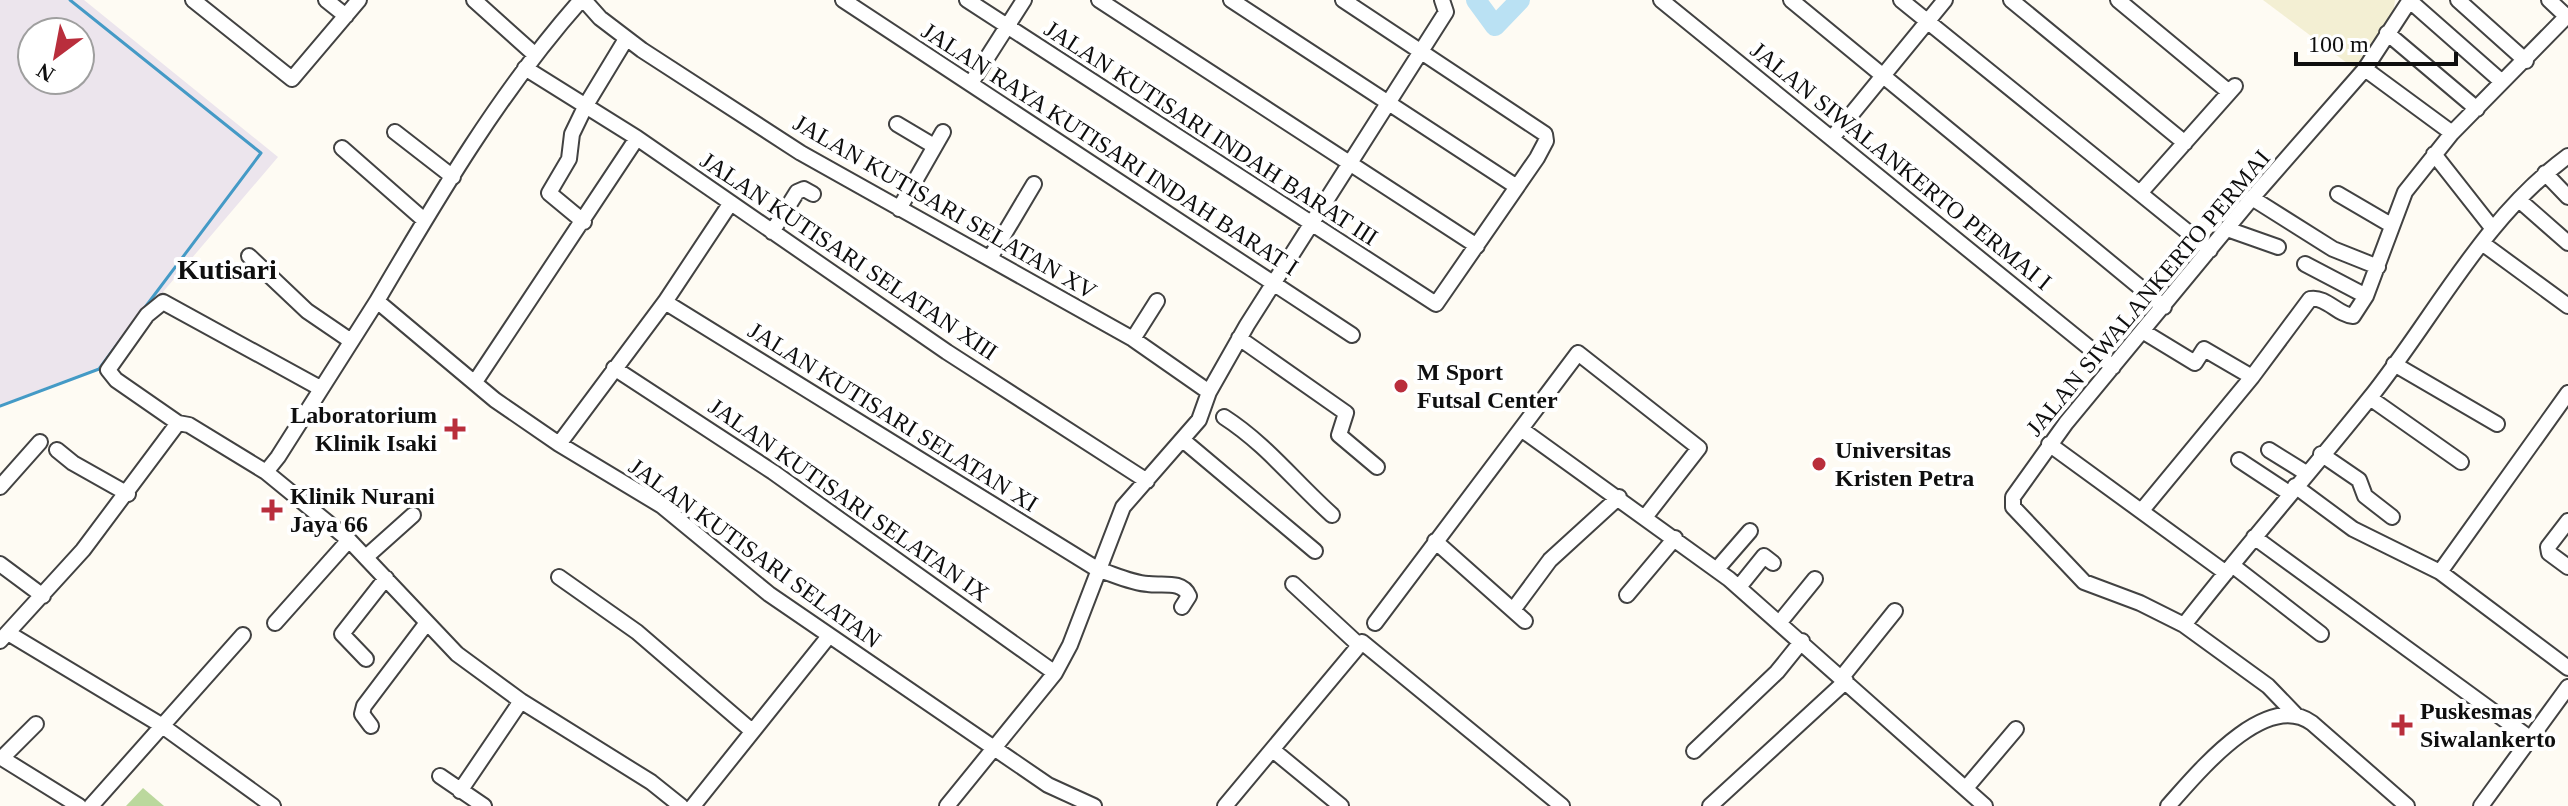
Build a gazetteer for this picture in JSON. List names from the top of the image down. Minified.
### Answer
{"streets":{"street":["JALAN KUTISARI INDAH BARAT III","JALAN RAYA KUTISARI INDAH BARAT I","JALAN SIWALANKERTO PERMAI I","JALAN KUTISARI SELATAN XV","JALAN KUTISARI SELATAN XIII","JALAN SIWALANKERTO PERMAI","JALAN KUTISARI SELATAN XI","JALAN KUTISARI SELATAN IX","JALAN KUTISARI SELATAN"]},"crossings":[["JALAN SIWALANKERTO PERMAI I","JALAN SIWALANKERTO PERMAI"]],"districts":["Kutisari"],"places":{"other":["M Sport Futsal Center","Universitas Kristen Petra"],"health":["Laboratorium Klinik Isaki","Klinik Nurani Jaya 66","Puskesmas Siwalankerto"]},"scale_bar":"100 m","north":"bottom left"}
